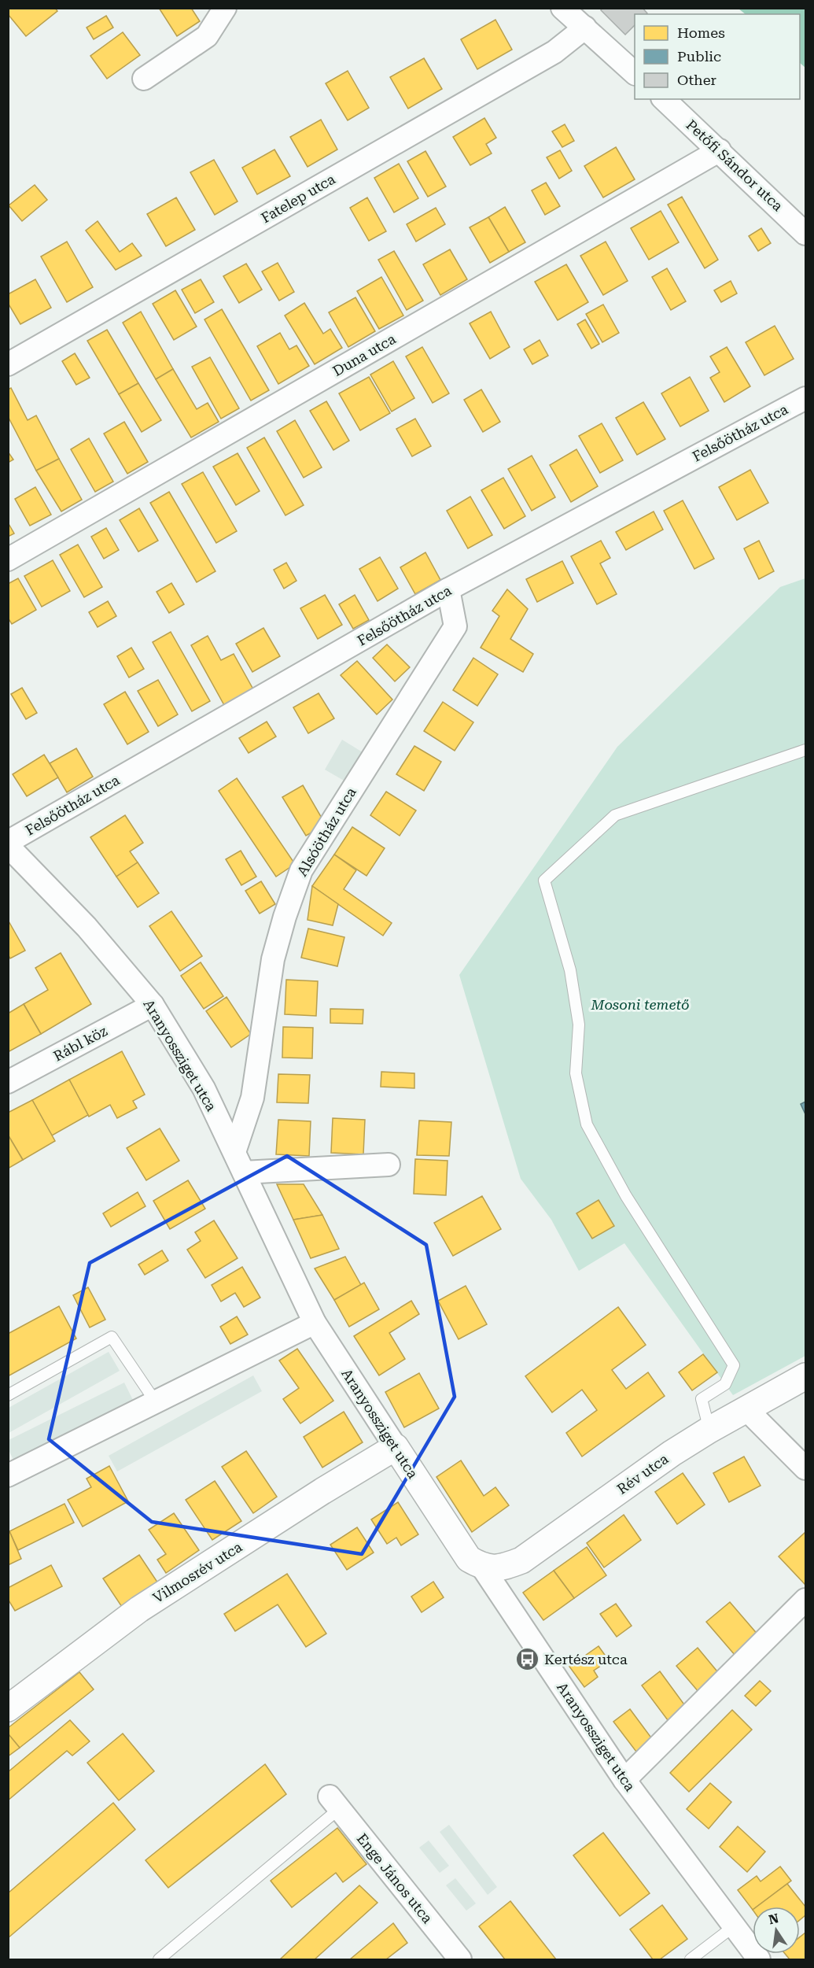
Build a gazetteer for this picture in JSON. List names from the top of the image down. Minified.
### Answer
{"streets":{"main road":["Aranyossziget utca","Rév utca","Vilmosrév utca"],"street":["Petőfi Sándor utca","Fatelep utca","Duna utca","Felsőötház utca","Alsóötház utca","Rábl köz","Enge János utca"]},"crossings":[["Petőfi Sándor utca","Duna utca"],["Felsőötház utca","Alsóötház utca"],["Alsóötház utca","Aranyossziget utca"],["Rábl köz","Aranyossziget utca"],["Aranyossziget utca","Rév utca"],["Aranyossziget utca","Vilmosrév utca"]],"parks":["Mosoni temető"],"places":{"bus stop":["Kertész utca"]},"legend":["Homes","Public","Other"],"north":"top"}
